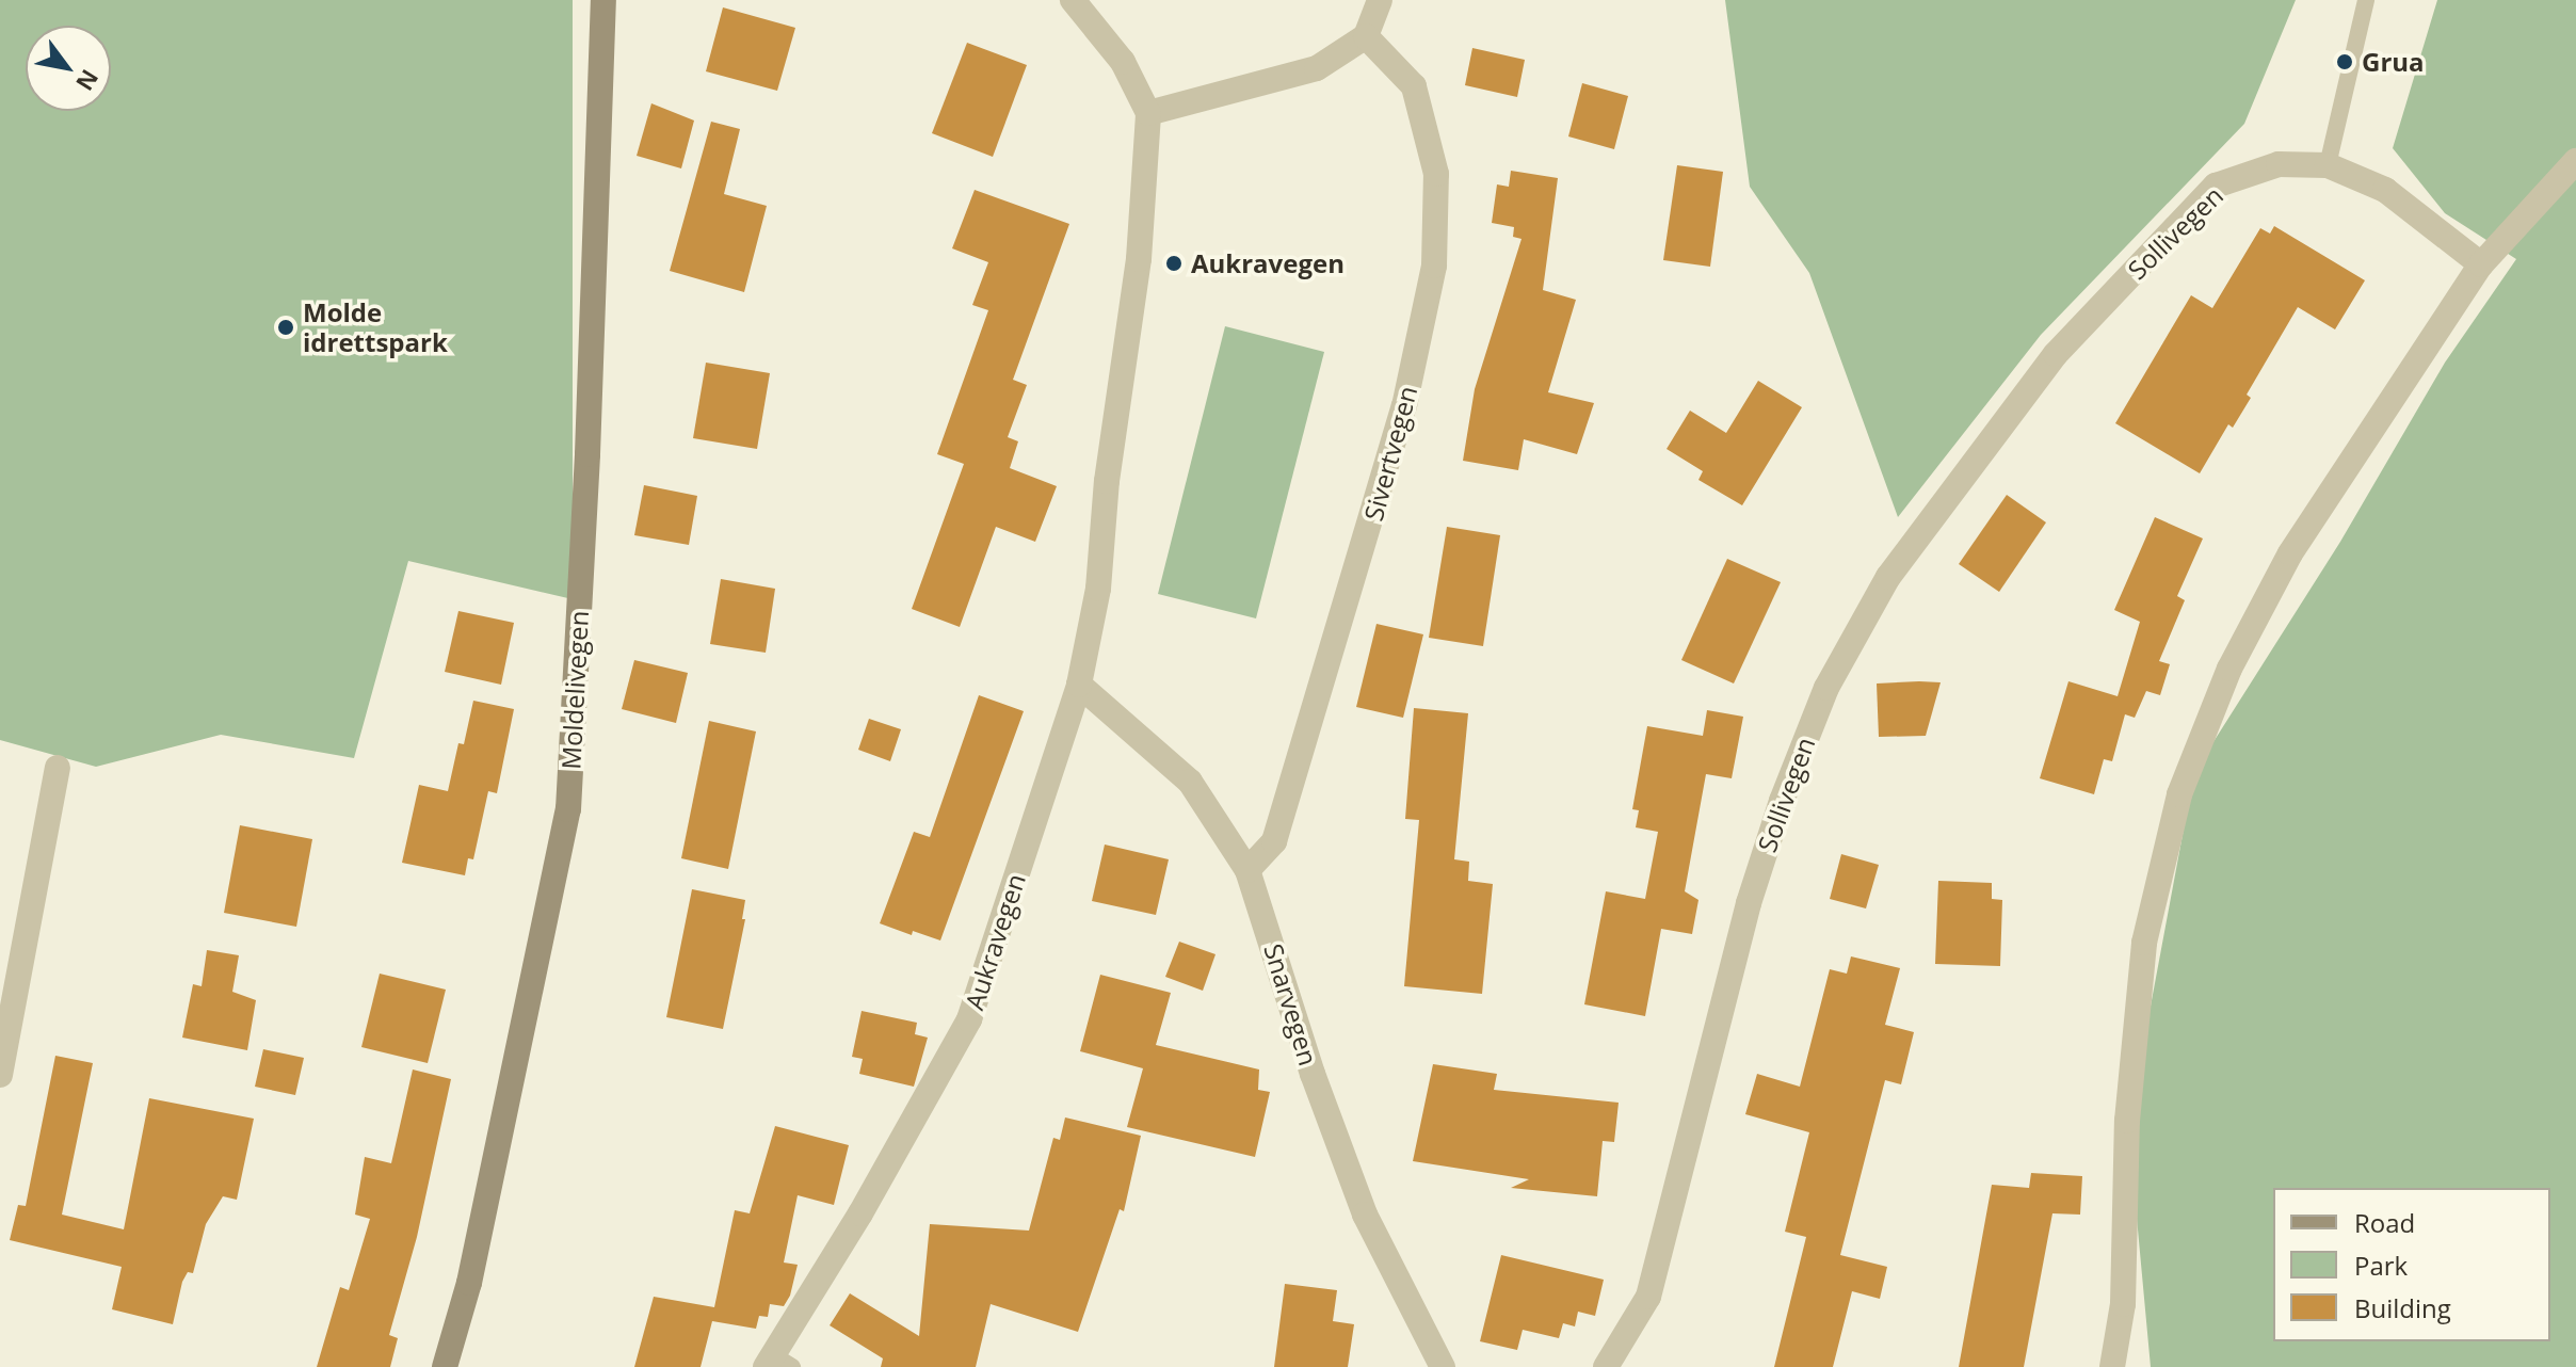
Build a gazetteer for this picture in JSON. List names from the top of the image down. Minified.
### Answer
{"streets":{"main road":["Moldelivegen"],"street":["Sollivegen","Sivertvegen","Aukravegen","Snarvegen"]},"crossings":[["Sivertvegen","Snarvegen"],["Aukravegen","Snarvegen"]],"places":["Grua","Aukravegen","Molde idrettspark"],"legend":["Road","Park","Building"],"north":"bottom right"}
